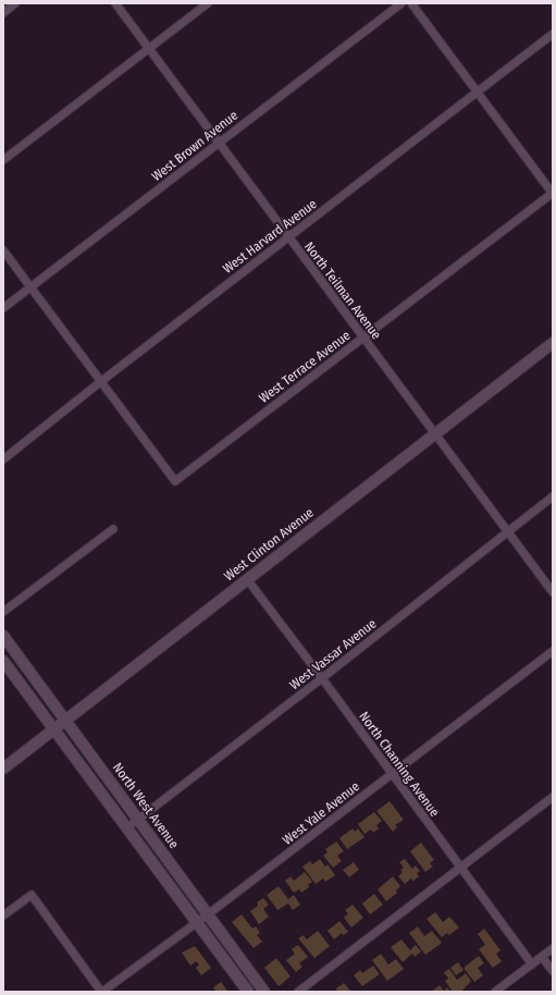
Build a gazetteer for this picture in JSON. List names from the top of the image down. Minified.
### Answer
{"streets":{"main road":["West Clinton Avenue","North West Avenue"],"street":["West Brown Avenue","West Harvard Avenue","North Teilman Avenue","West Terrace Avenue","West Vassar Avenue","North Channing Avenue","West Yale Avenue"]},"crossings":[["West Brown Avenue","North Teilman Avenue"],["West Harvard Avenue","North Teilman Avenue"],["West Harvard Avenue","West Terrace Avenue"],["North Teilman Avenue","West Terrace Avenue"],["North Teilman Avenue","West Clinton Avenue"],["North Teilman Avenue","West Vassar Avenue"],["West Clinton Avenue","North Channing Avenue"],["West Clinton Avenue","North West Avenue"],["West Vassar Avenue","North Channing Avenue"],["West Vassar Avenue","North West Avenue"],["North Channing Avenue","West Yale Avenue"],["North West Avenue","West Yale Avenue"]]}
